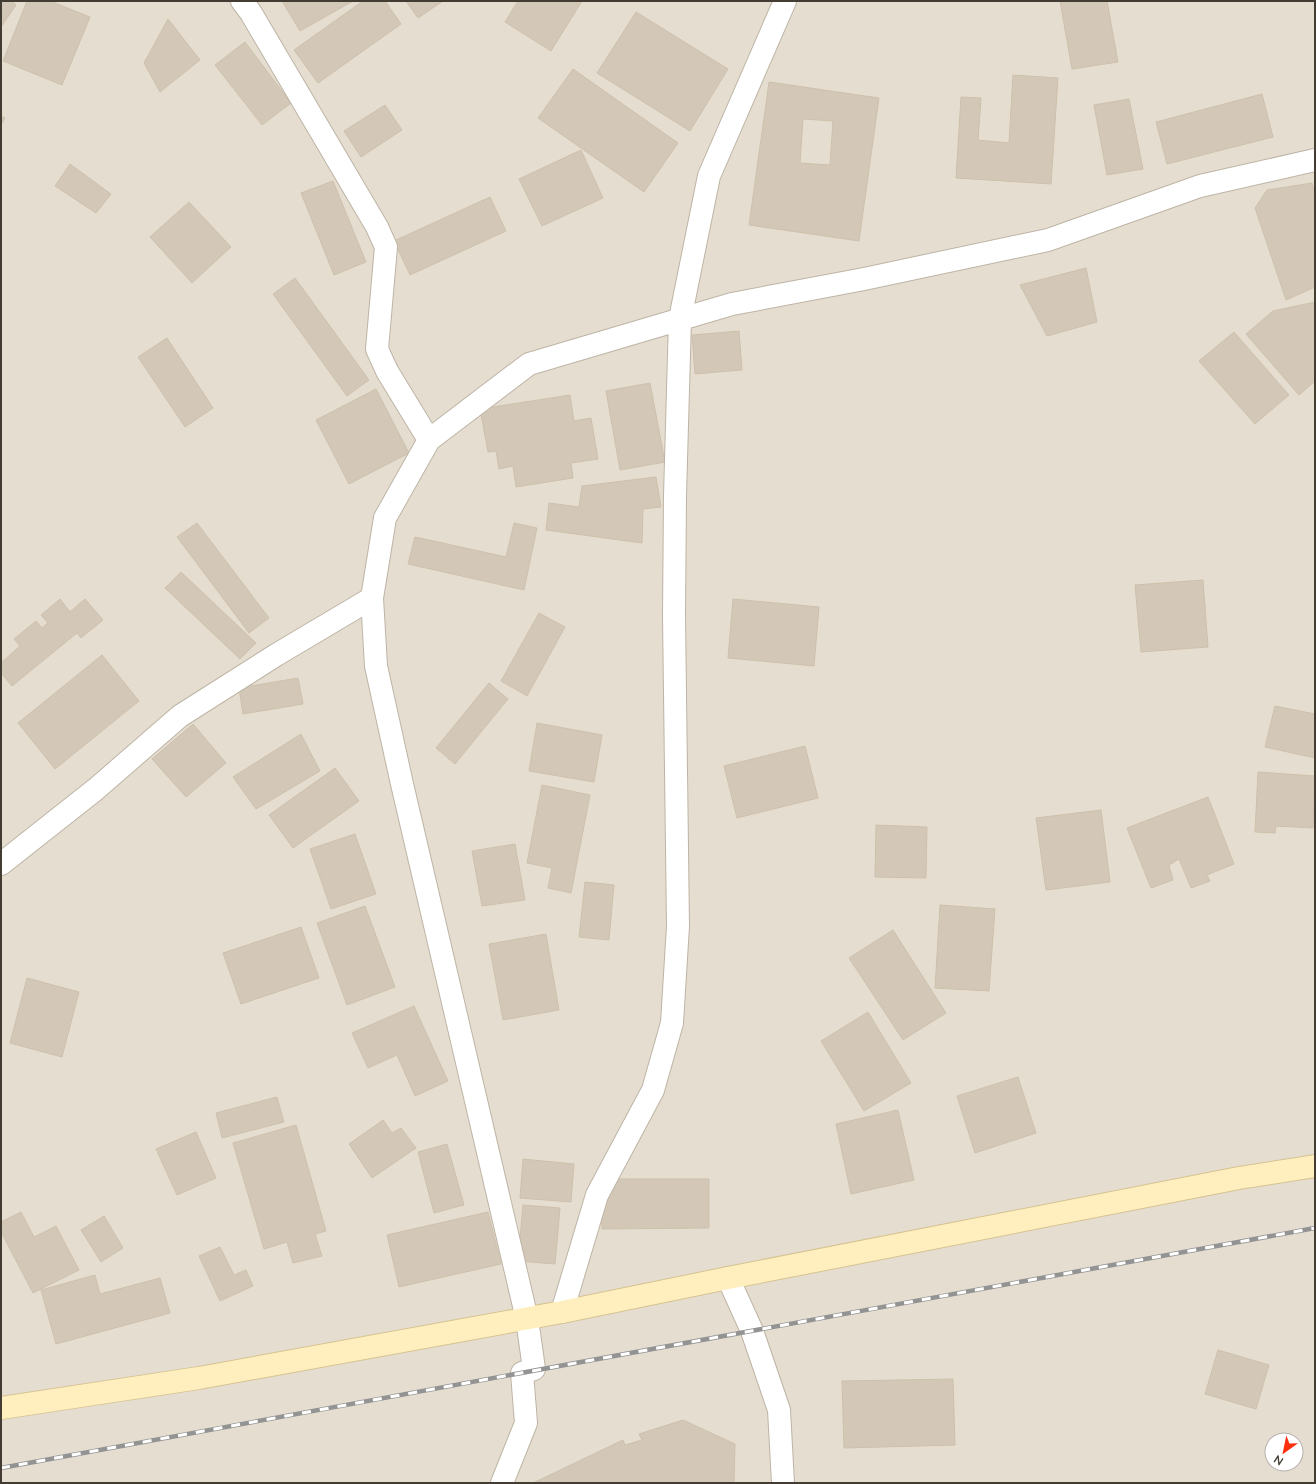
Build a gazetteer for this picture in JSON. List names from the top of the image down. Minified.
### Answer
{"north":"bottom left"}
